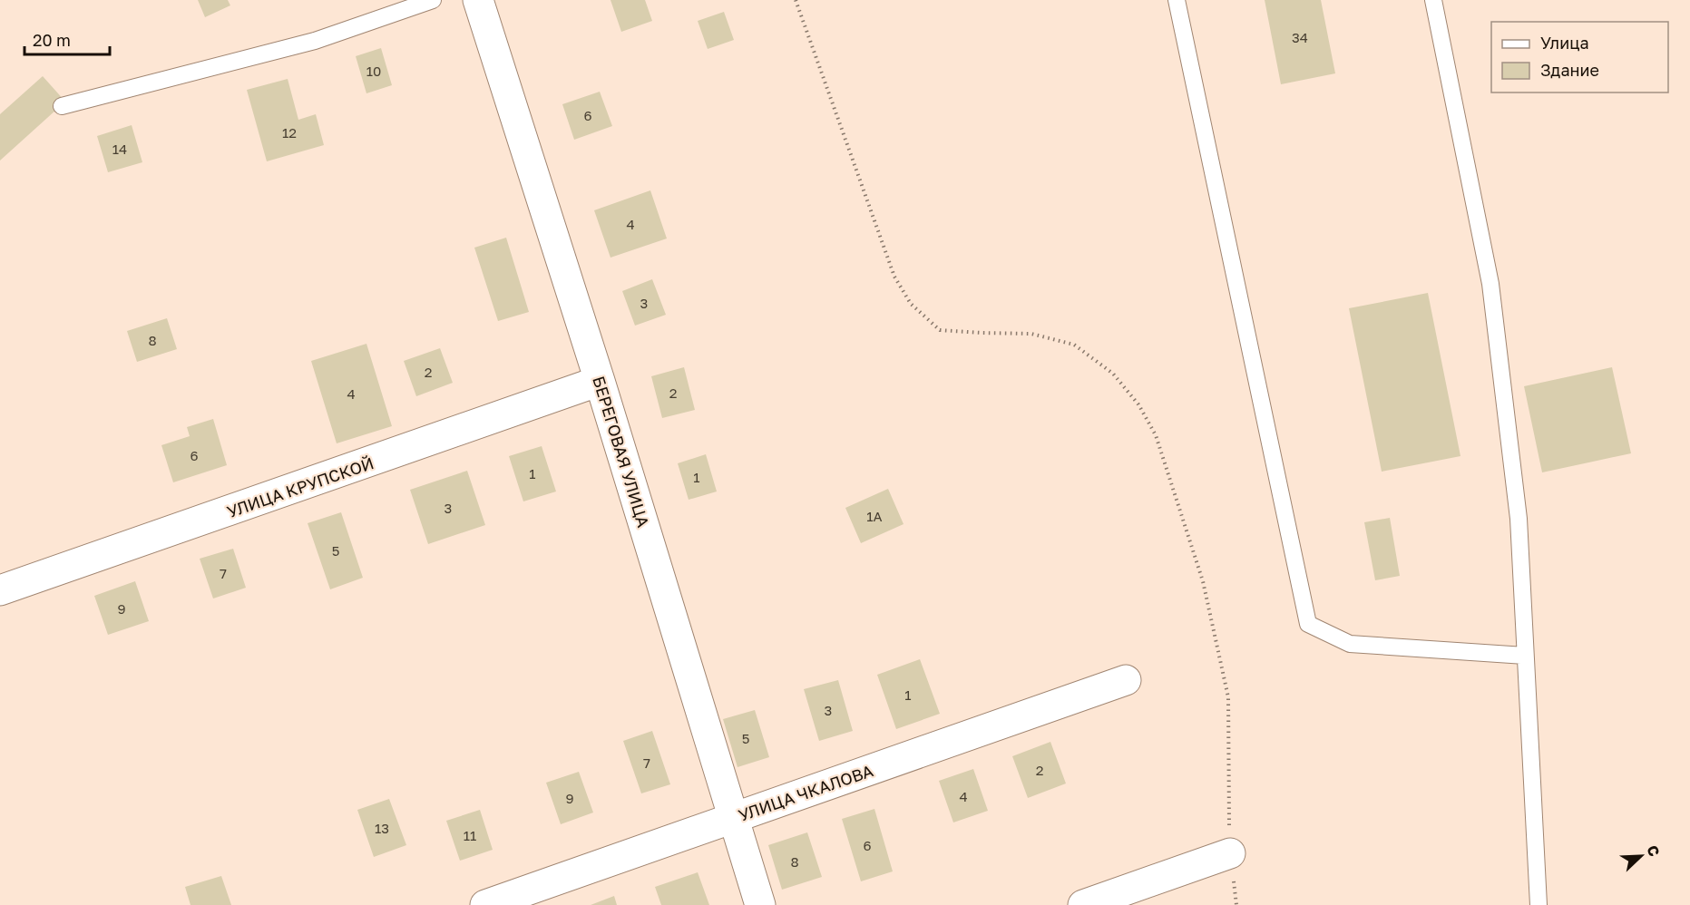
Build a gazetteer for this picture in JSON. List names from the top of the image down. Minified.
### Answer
{"streets":{"street":["БЕРЕГОВАЯ УЛИЦА","УЛИЦА КРУПСКОЙ","УЛИЦА ЧКАЛОВА"]},"crossings":[["БЕРЕГОВАЯ УЛИЦА","УЛИЦА КРУПСКОЙ"],["БЕРЕГОВАЯ УЛИЦА","УЛИЦА ЧКАЛОВА"]],"house_numbers":["34","10","6","12","14","4","3","8","2","2","4","6","1","1","3","1А","5","7","9","1","3","5","7","2","4","9","13","11","6","8"],"legend":["Улица","Здание"],"scale_bar":"20 m","north":"top right"}
